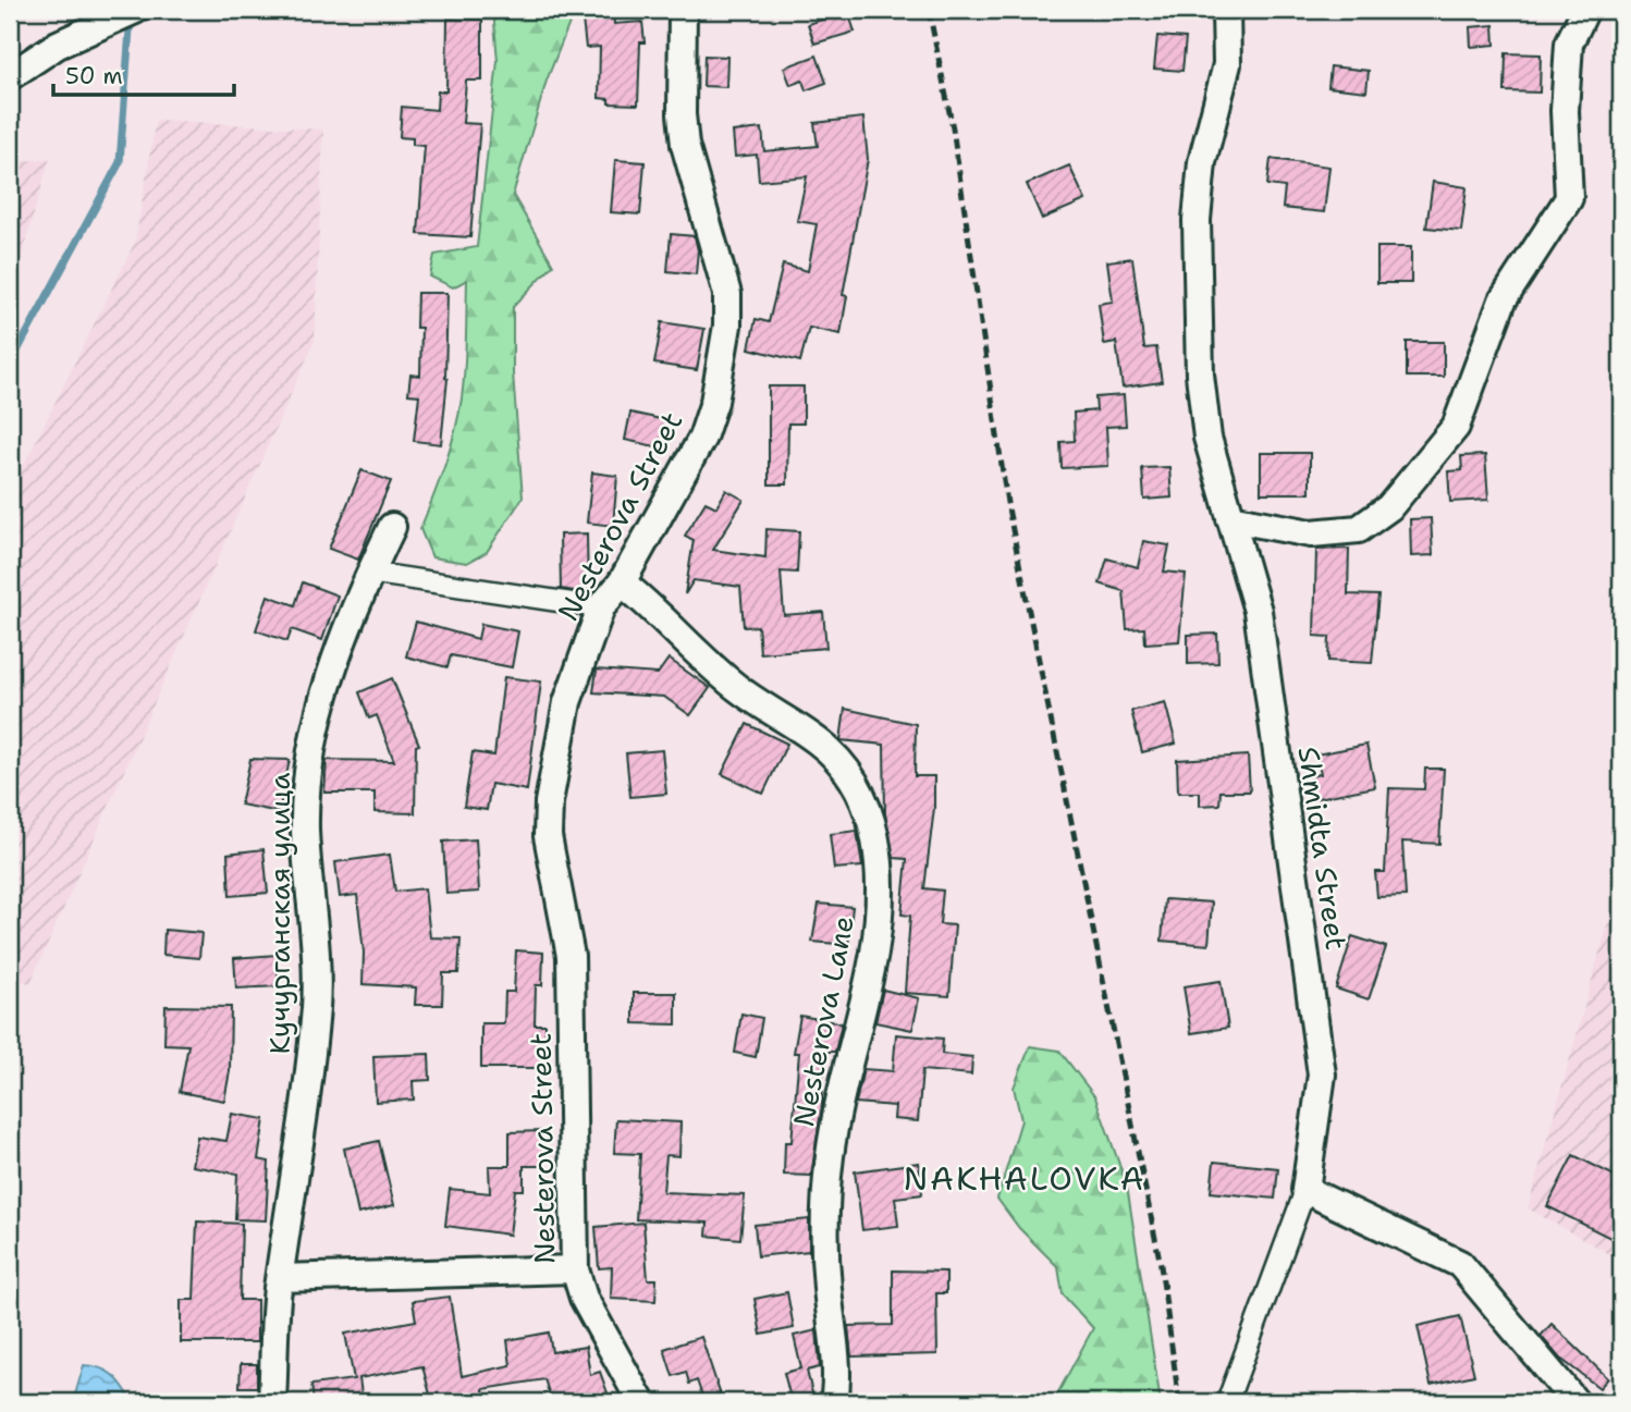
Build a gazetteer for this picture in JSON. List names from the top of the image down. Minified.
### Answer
{"streets":{"street":["Nesterova Street","Shmidta Street","Кучурганская улица","Nesterova Lane"]},"crossings":[["Nesterova Street","Nesterova Lane"]],"districts":["NAKHALOVKA"],"scale_bar":"50 m"}
